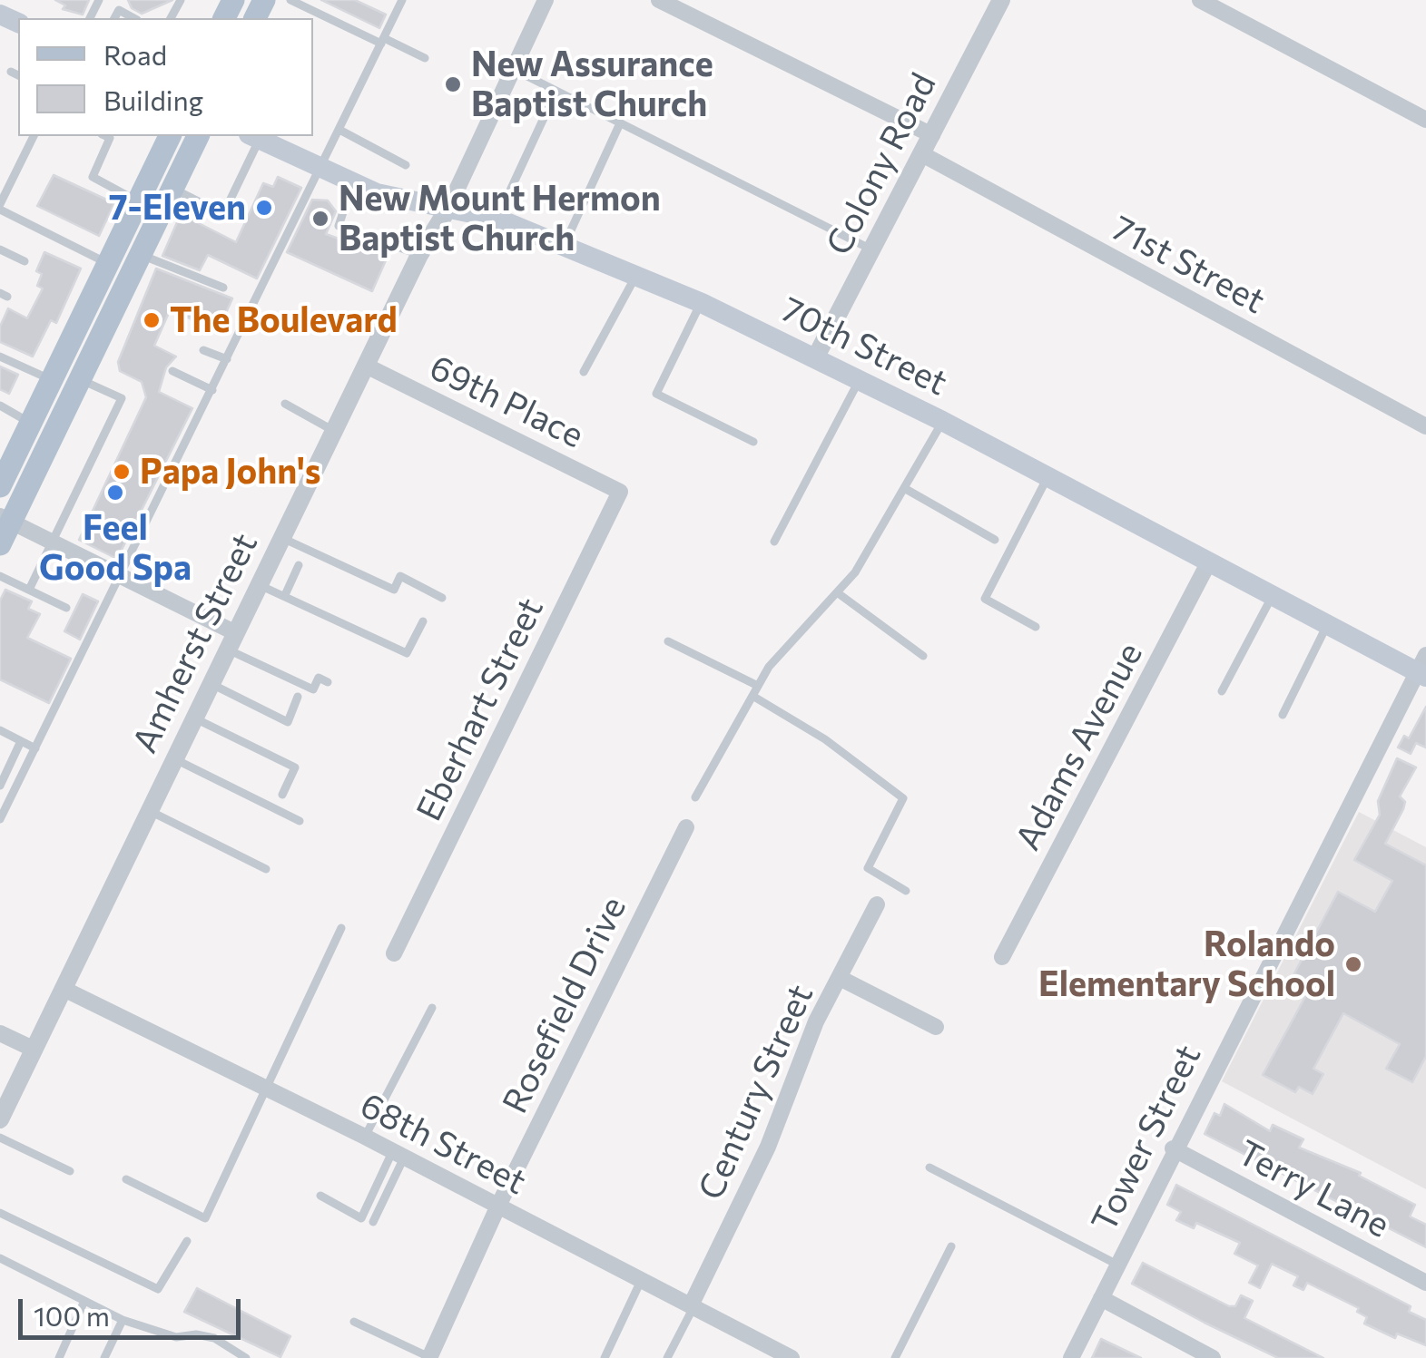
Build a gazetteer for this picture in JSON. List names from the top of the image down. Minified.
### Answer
{"streets":{"main road":["70th Street"],"street":["Colony Road","71st Street","69th Place","Amherst Street","Eberhart Street","Adams Avenue","Rosefield Drive","Century Street","Tower Street","68th Street","Terry Lane"]},"crossings":[["Colony Road","71st Street"],["Colony Road","70th Street"],["70th Street","Amherst Street"],["70th Street","Adams Avenue"],["70th Street","Tower Street"],["69th Place","Amherst Street"],["69th Place","Eberhart Street"],["Amherst Street","68th Street"],["Rosefield Drive","68th Street"],["Century Street","68th Street"],["Tower Street","Terry Lane"]],"places":["New Assurance Baptist Church","7-Eleven","New Mount Hermon Baptist Church","The Boulevard","Papa John's","Feel Good Spa","Rolando Elementary School"],"legend":["Road","Building"],"scale_bar":"100 m"}
